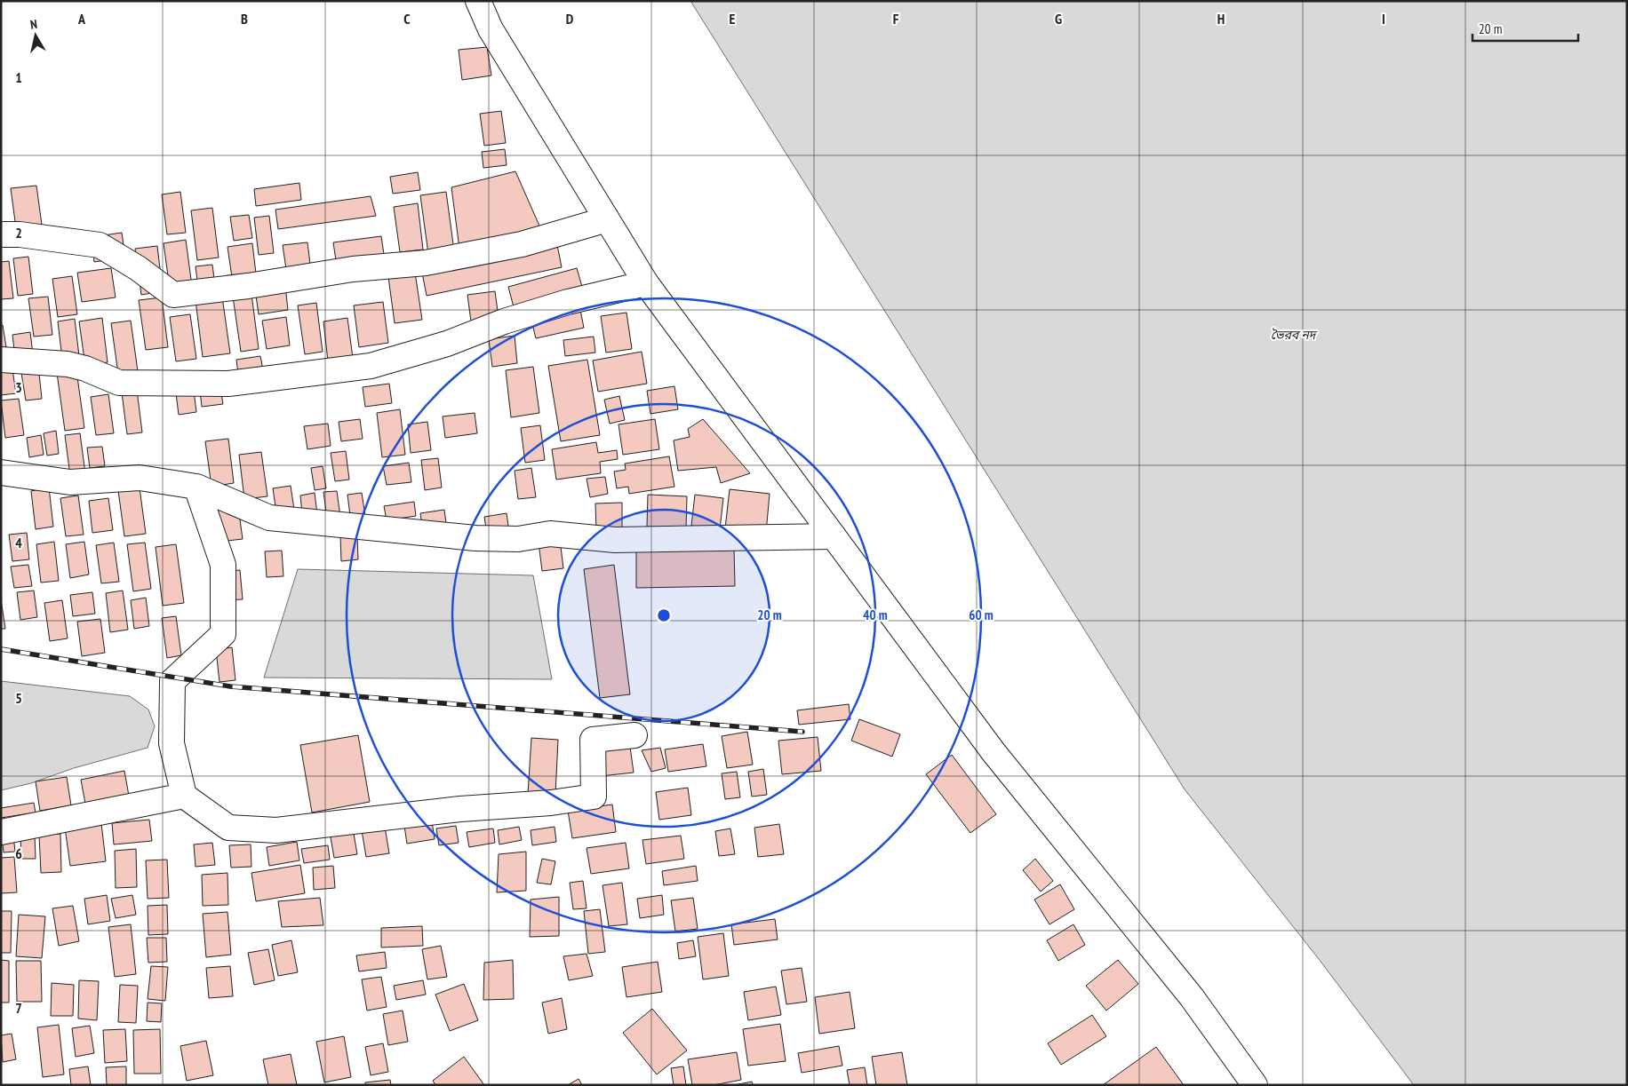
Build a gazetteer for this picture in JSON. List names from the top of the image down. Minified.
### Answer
{"water":["ভৈরব নদ"],"scale_bar":"20 m","north":"top","grid":{"columns":["A","B","C","D","E","F","G","H","I"],"rows":["1","2","3","4","5","6","7"]},"rings":["20 m","40 m","60 m"]}
